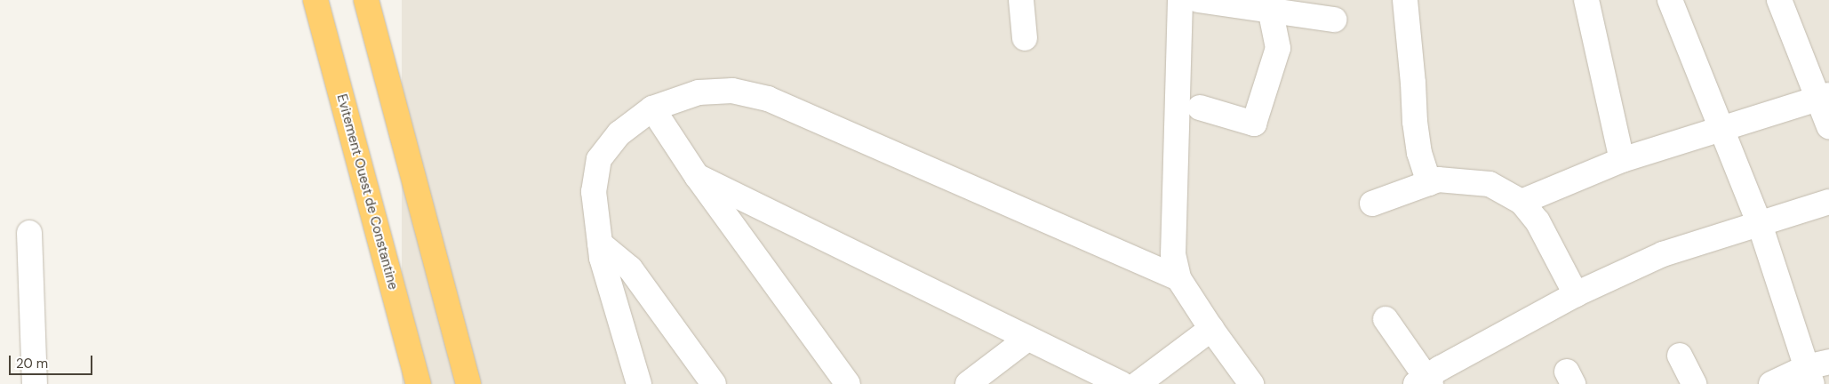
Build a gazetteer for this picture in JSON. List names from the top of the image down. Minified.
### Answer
{"streets":{"highway":["Evitement Ouest de Constantine"]},"scale_bar":"20 m"}
